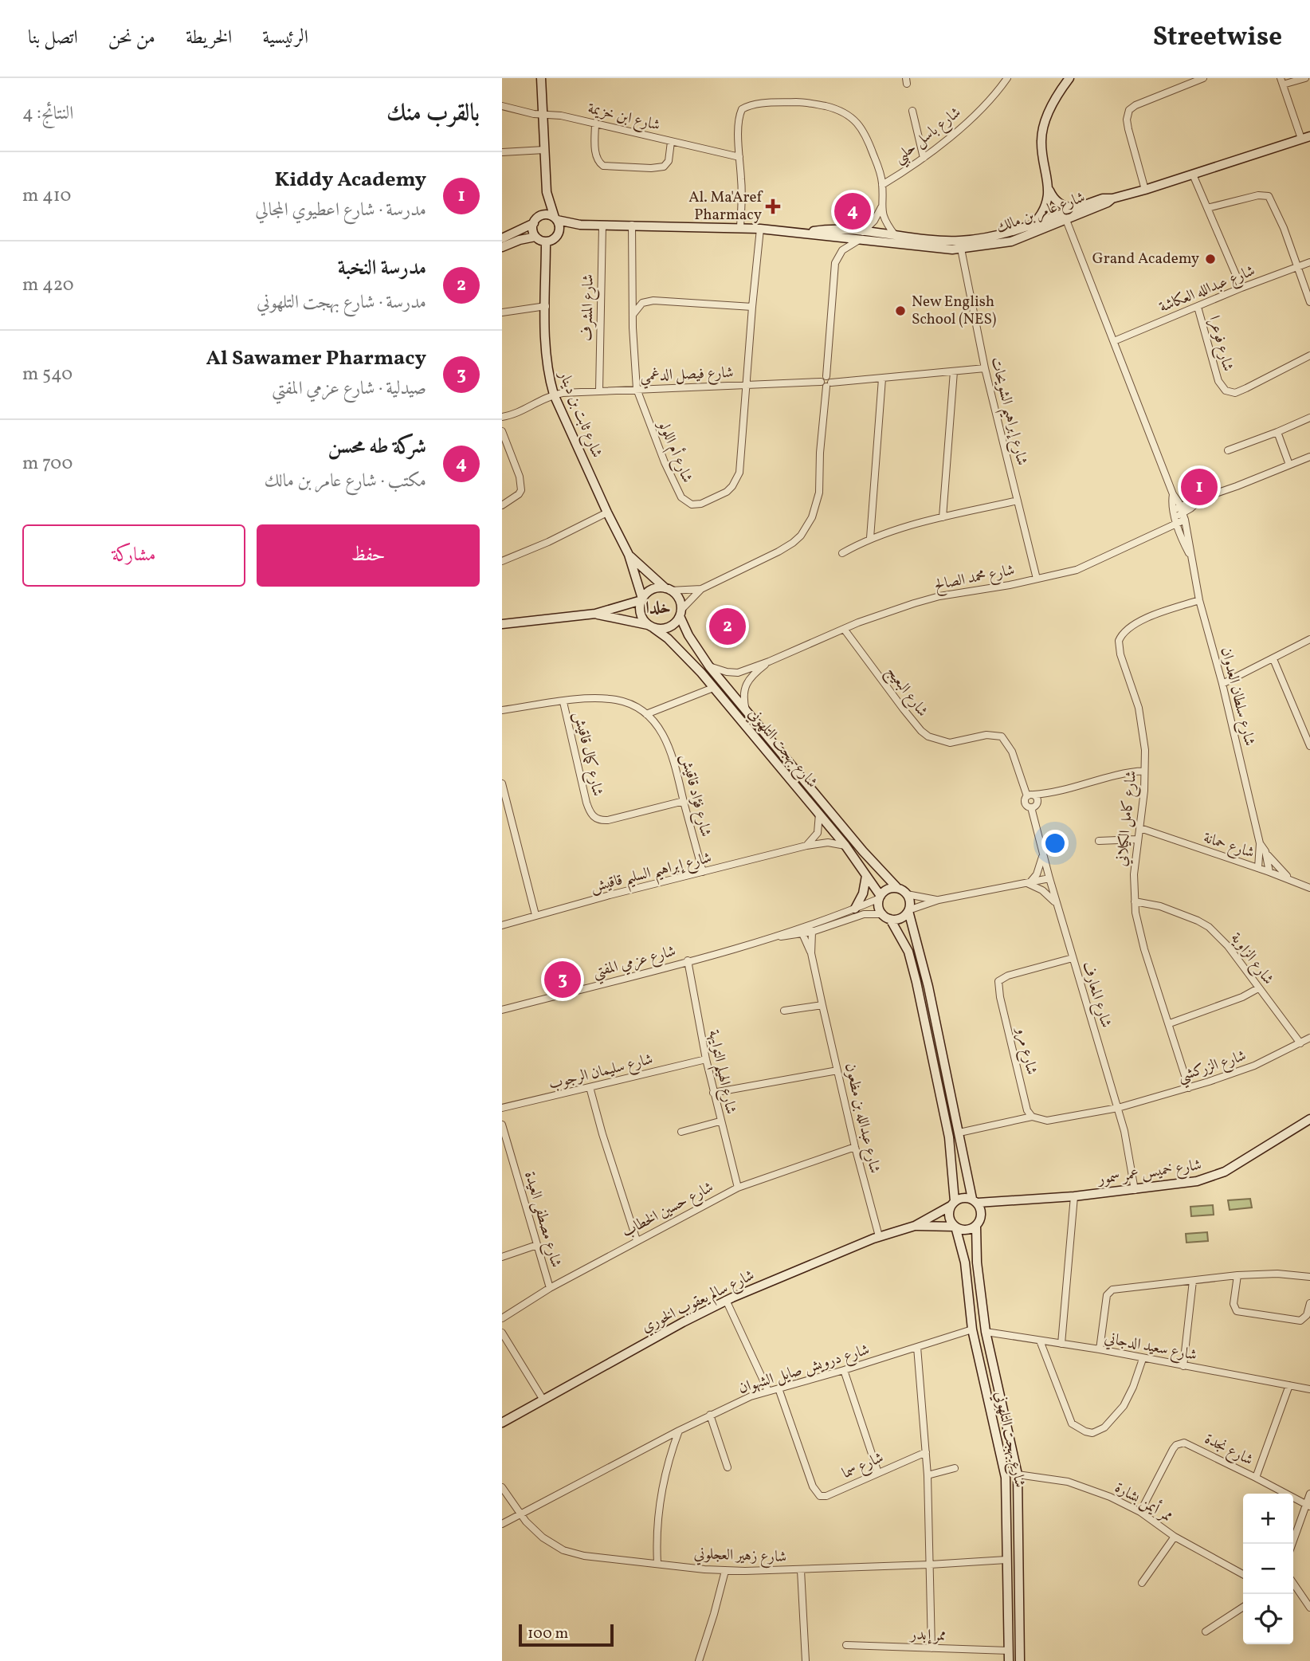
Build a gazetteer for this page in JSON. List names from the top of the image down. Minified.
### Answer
{"streets":{"street":["شارع ابن خزيمة","شارع باسل حلبي","شارع عامر بن مالك","شارع عبدالله العكاشة","شارع المشرف","شارع فوعرا","شارع فيصل الدغمي","شارع إبراهيم الشويحات","شارع ثابت بن دينار","شارع أم اللولو","شارع محمد الصالح","شارع البعيج","شارع سلطان العدوان","شارع بهجت التلهوني","شارع كمال قاقيش","شارع فؤاد قاقيش","شارع كامل الكيلاني","شارع حمانة","شارع إبراهيم السليم قاقيش","شارع الزاوية","شارع عزمي المفتي","شارع المعارف","شارع مرو","شارع الزركشي","شارع سليمان الرجوب","شارع الهيلم التوايهة","شارع عبدالله بن مظعون","شارع خميس عمر سمور","شارع حسين الخطاب","شارع مصطفى العيدة","شارع سالم يعقوب الخوري","شارع سعيد الدجاني","شارع درويش صايل الشهوان","شارع نجدة","شارع سما","ممر أيمن بشارة","شارع زهير العجلوني","ممر إبدر"]},"crossings":[["شارع ابن خزيمة","شارع باسل حلبي"],["شارع ابن خزيمة","شارع عامر بن مالك"],["شارع باسل حلبي","شارع عامر بن مالك"],["شارع عامر بن مالك","شارع المشرف"],["شارع عامر بن مالك","شارع إبراهيم الشويحات"],["شارع عامر بن مالك","شارع ثابت بن دينار"],["شارع عامر بن مالك","شارع سلطان العدوان"],["شارع عبدالله العكاشة","شارع فوعرا"],["شارع عبدالله العكاشة","شارع سلطان العدوان"],["شارع المشرف","شارع فيصل الدغمي"],["شارع فيصل الدغمي","شارع إبراهيم الشويحات"],["شارع فيصل الدغمي","شارع ثابت بن دينار"],["شارع فيصل الدغمي","شارع أم اللولو"],["شارع إبراهيم الشويحات","شارع محمد الصالح"],["شارع ثابت بن دينار","شارع بهجت التلهوني"],["شارع محمد الصالح","شارع البعيج"],["شارع محمد الصالح","شارع سلطان العدوان"],["شارع محمد الصالح","شارع بهجت التلهوني"],["شارع سلطان العدوان","شارع كامل الكيلاني"],["شارع سلطان العدوان","شارع حمانة"],["شارع بهجت التلهوني","شارع إبراهيم السليم قاقيش"],["شارع بهجت التلهوني","شارع عزمي المفتي"],["شارع بهجت التلهوني","شارع خميس عمر سمور"],["شارع بهجت التلهوني","شارع سالم يعقوب الخوري"],["شارع بهجت التلهوني","شارع سعيد الدجاني"],["شارع بهجت التلهوني","شارع درويش صايل الشهوان"],["شارع بهجت التلهوني","ممر أيمن بشارة"],["شارع بهجت التلهوني","شارع زهير العجلوني"],["شارع بهجت التلهوني","ممر إبدر"],["شارع كمال قاقيش","شارع فؤاد قاقيش"],["شارع فؤاد قاقيش","شارع إبراهيم السليم قاقيش"],["شارع كامل الكيلاني","شارع حمانة"],["شارع كامل الكيلاني","شارع الزاوية"],["شارع كامل الكيلاني","شارع الزركشي"],["شارع الزاوية","شارع الزركشي"],["شارع عزمي المفتي","شارع الهيلم التوايهة"],["شارع عزمي المفتي","شارع عبدالله بن مظعون"],["شارع المعارف","شارع مرو"],["شارع المعارف","شارع الزركشي"],["شارع المعارف","شارع خميس عمر سمور"],["شارع سليمان الرجوب","شارع الهيلم التوايهة"],["شارع الهيلم التوايهة","شارع حسين الخطاب"],["شارع عبدالله بن مظعون","شارع حسين الخطاب"],["شارع عبدالله بن مظعون","شارع سالم يعقوب الخوري"],["شارع خميس عمر سمور","شارع سالم يعقوب الخوري"],["شارع حسين الخطاب","شارع مصطفى العيدة"],["شارع درويش صايل الشهوان","شارع سما"],["شارع درويش صايل الشهوان","شارع زهير العجلوني"],["شارع نجدة","ممر أيمن بشارة"]],"districts":["خلدا"],"places":{"health":["Al. Ma'Aref Pharmacy"],"other":["Grand Academy","New English School (NES)"]},"scale_bar":"100 m","page":{"header":"Streetwise","nav":["الرئيسية","الخريطة","من نحن","اتصل بنا"],"heading":["بالقرب منك","النتائج: 4"],"list":[{"mark":"1","name":"Kiddy Academy","note":"مدرسة · شارع اعطيوي المجالي","value":"410 m"},{"mark":"2","name":"مدرسة النخبة","note":"مدرسة · شارع بهجت التلهوني","value":"420 m"},{"mark":"3","name":"Al Sawamer Pharmacy","note":"صيدلية · شارع عزمي المفتي","value":"540 m"},{"mark":"4","name":"شركة طه محسن","note":"مكتب · شارع عامر بن مالك","value":"700 m"}],"pins":["4","1","2","3"],"buttons":["حفظ","مشاركة"],"map_buttons":["+","−"],"scale":"100 m"}}
